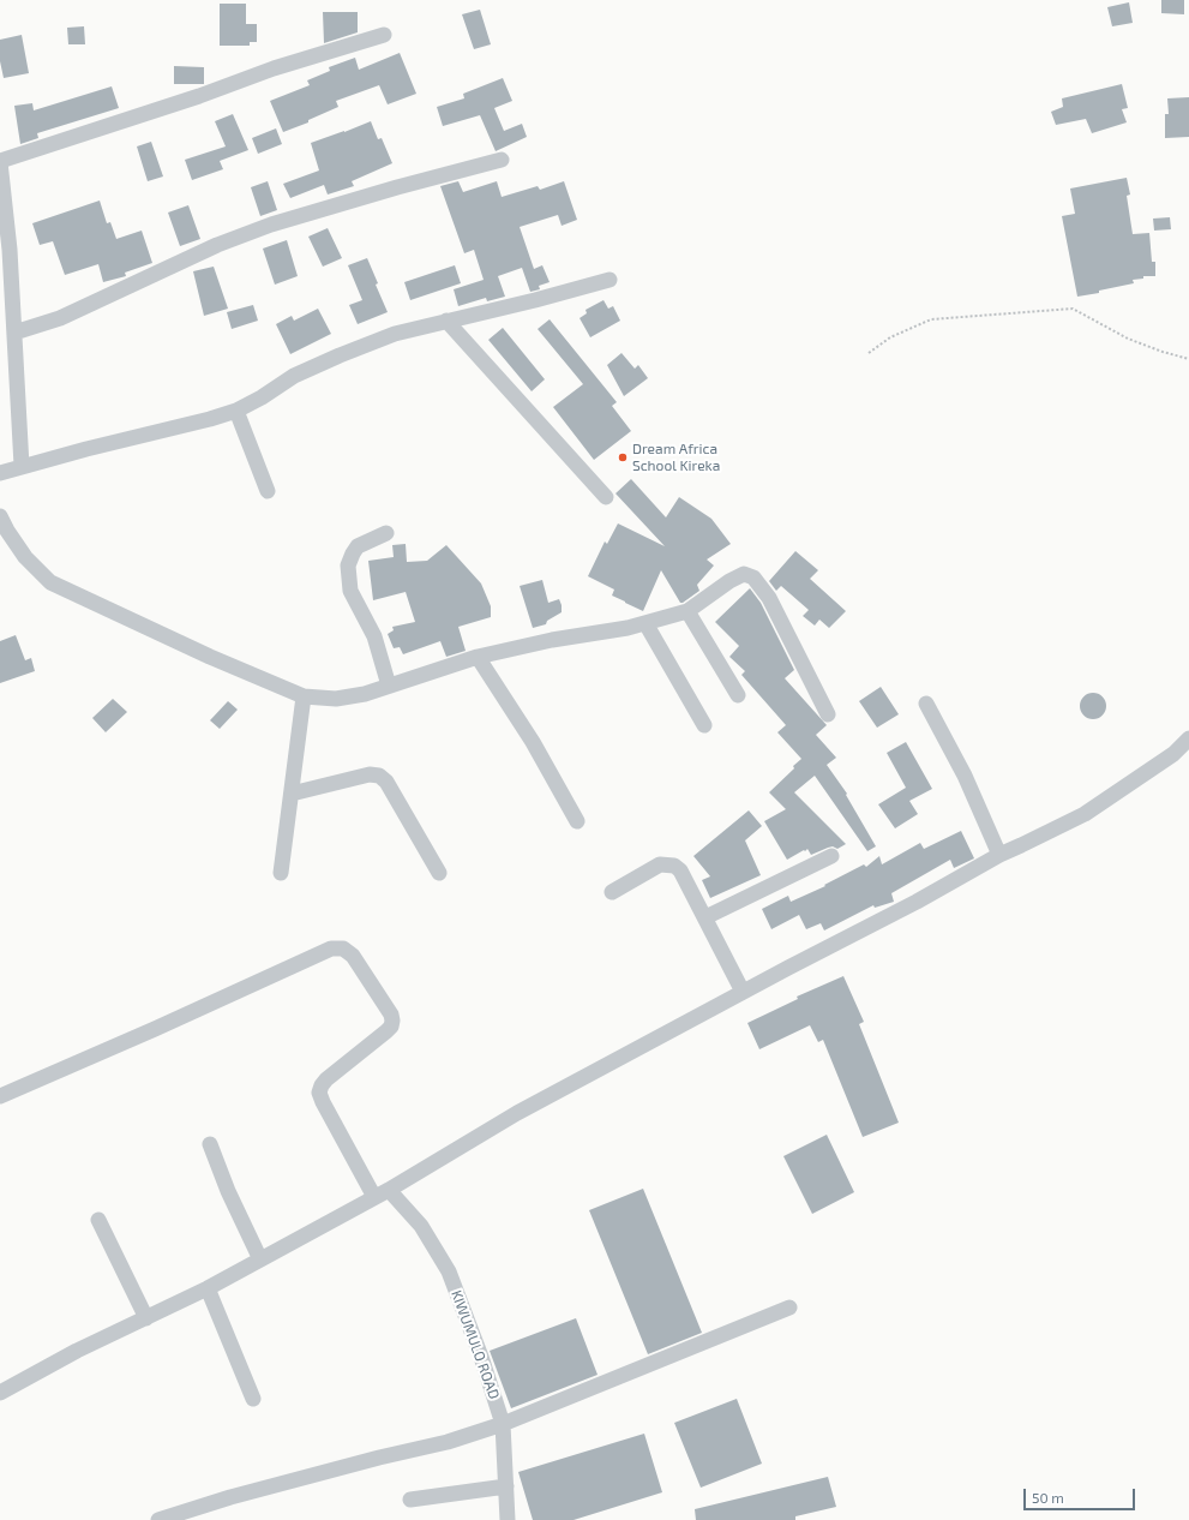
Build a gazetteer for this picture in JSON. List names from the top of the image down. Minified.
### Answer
{"streets":{"street":["KIWUMULO ROAD"]},"places":["Dream Africa School Kireka"],"scale_bar":"50 m"}
